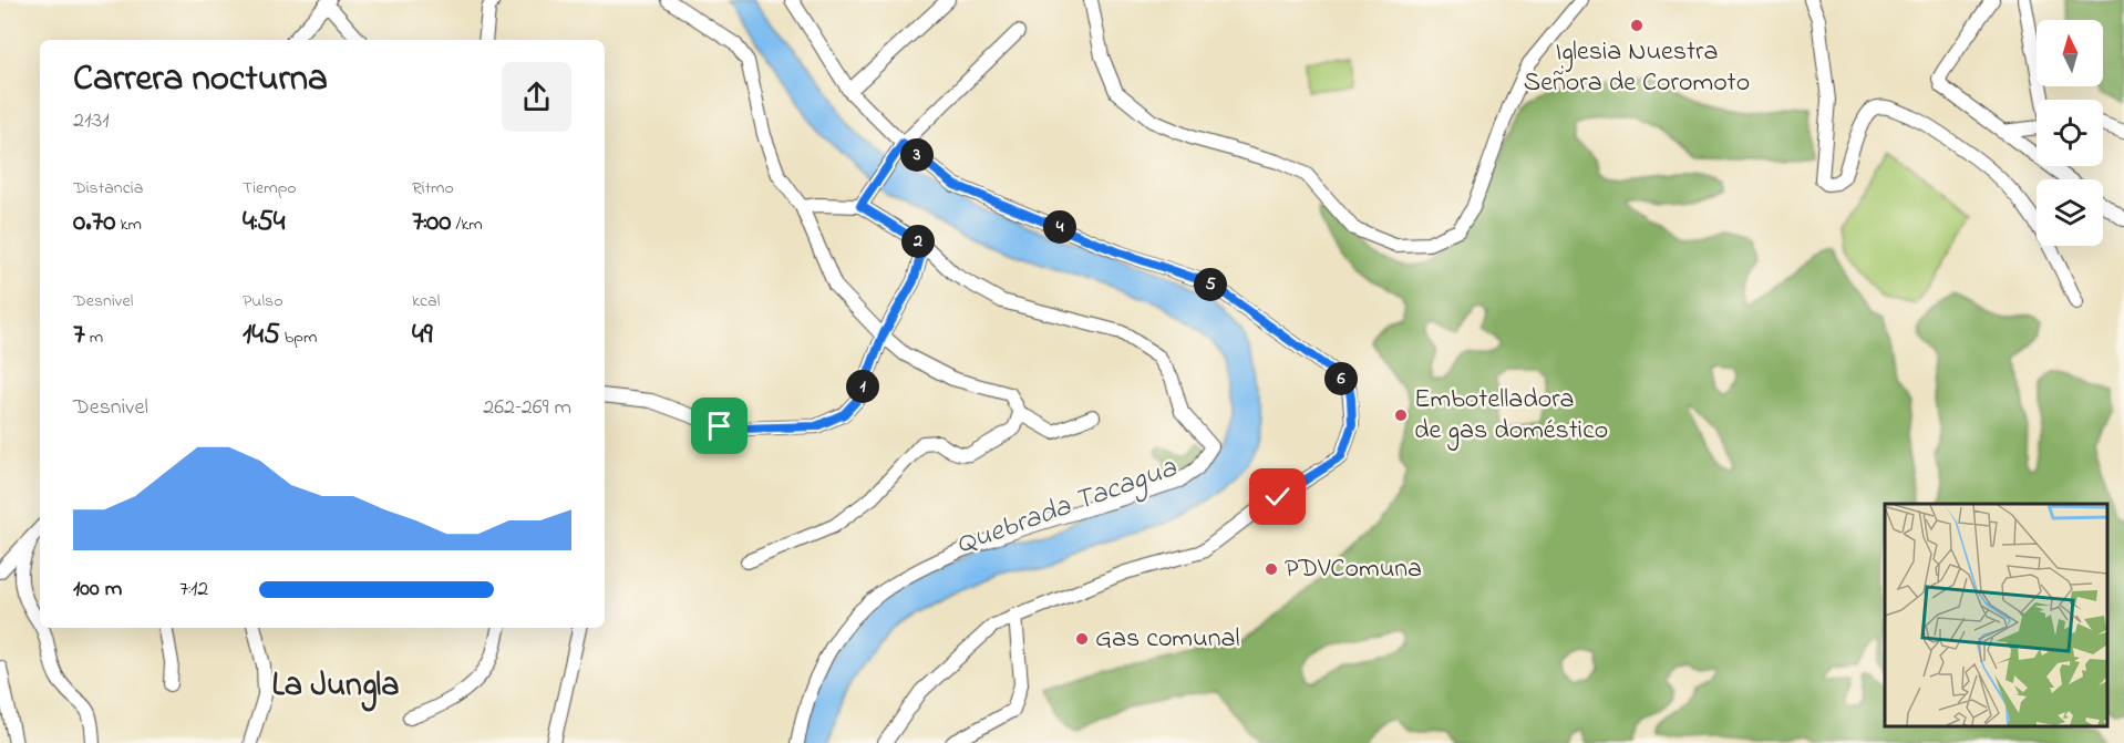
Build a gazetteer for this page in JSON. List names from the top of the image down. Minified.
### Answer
{"districts":["La Jungla"],"water":["Quebrada Tacagua"],"places":["Iglesia Nuestra Señora de Coromoto","Embotelladora de gas doméstico","PDVComuna","Gas comunal"],"north":"top","page":{"heading":["Carrera nocturna","21:31"],"pins":["3","4","2","5","6","1"],"stats":[["Distancia","0.70 km"],["Tiempo","4:54"],["Ritmo","7:00 /km"],["Desnivel","7 m"],["Pulso","145 bpm"],["kcal","49"]],"chart":["Desnivel","262–269 m"],"list":[{"name":"100 m","note":"7:12"}]}}
